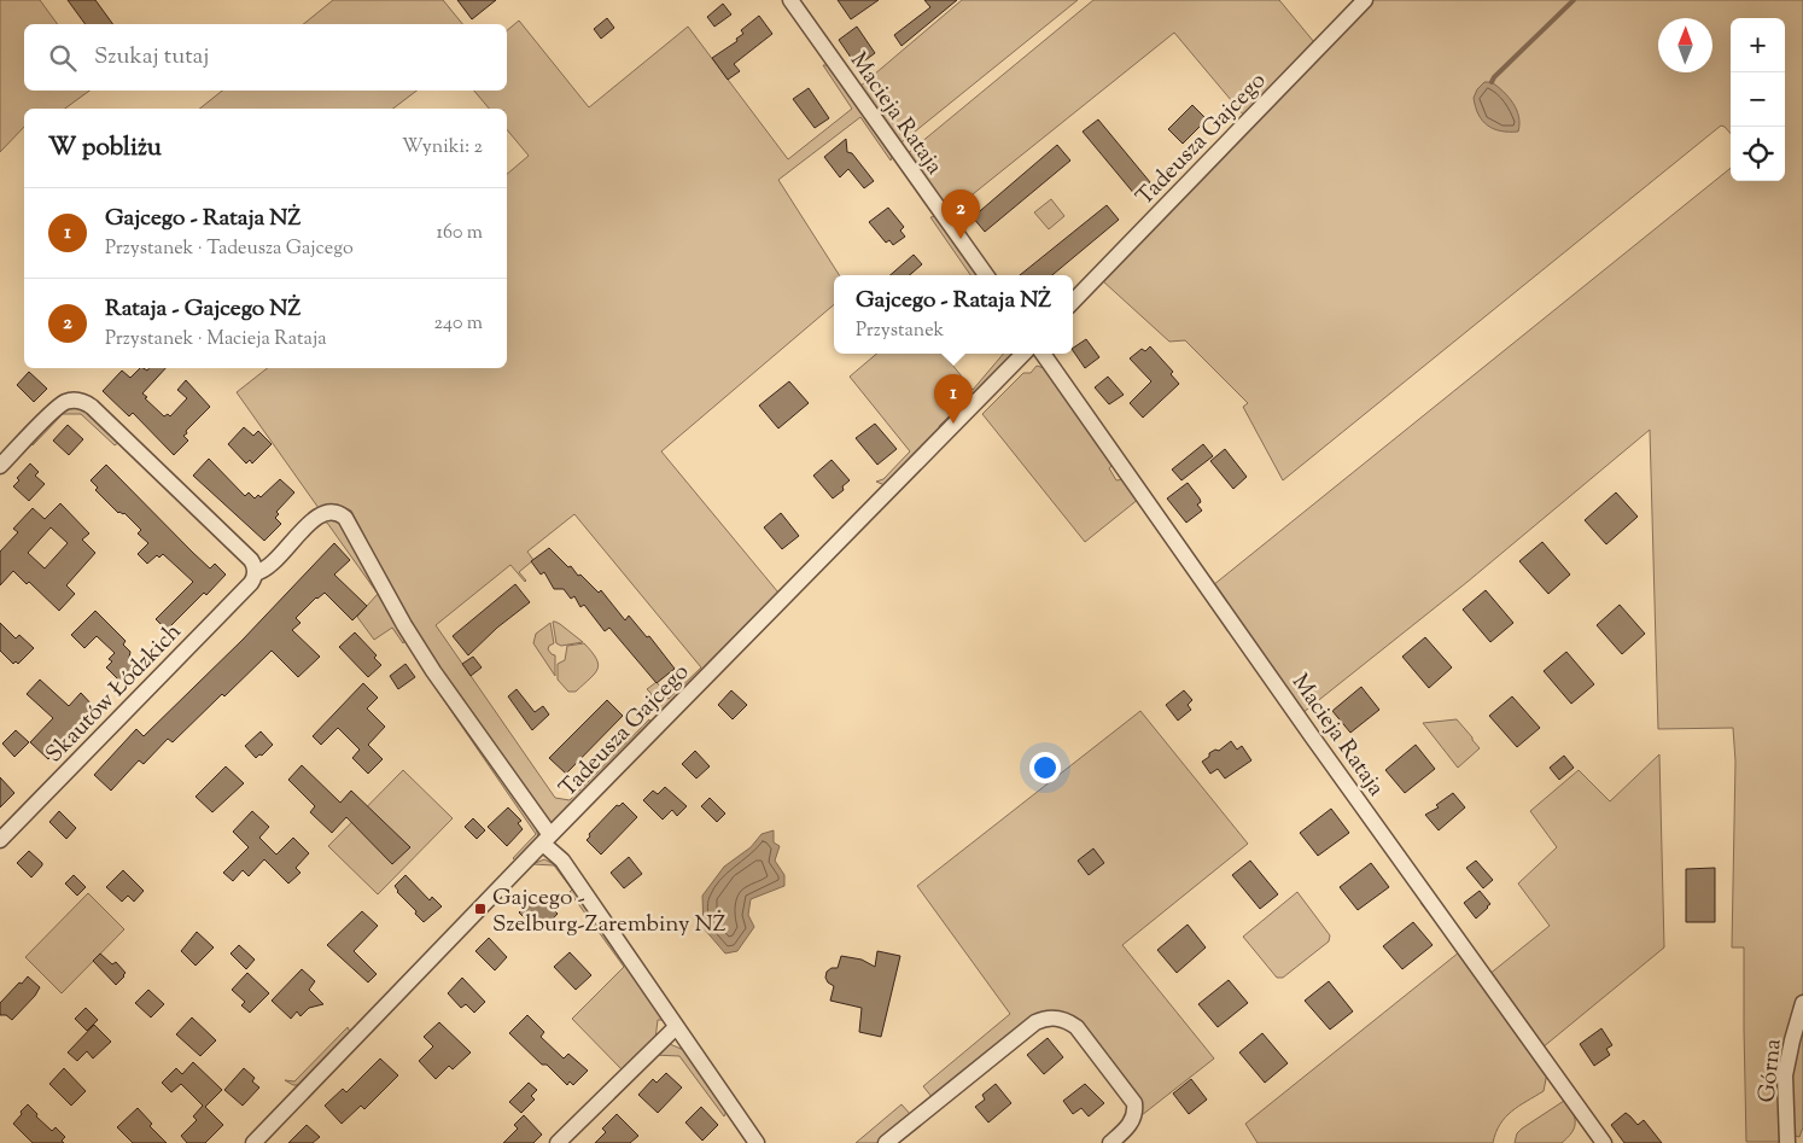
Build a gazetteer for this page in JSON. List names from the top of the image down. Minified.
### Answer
{"streets":{"street":["Macieja Rataja","Tadeusza Gajcego","Skautów Łódzkich","Górna"]},"crossings":[["Tadeusza Gajcego","Skautów Łódzkich"]],"places":{"transit":["Gajcego - Szelburg-Zarembiny NŻ"]},"north":"top","page":{"map_buttons":["+","−"],"search":"Szukaj tutaj","heading":["W pobliżu","Wyniki: 2"],"list":[{"mark":"1","name":"Gajcego - Rataja NŻ","note":"Przystanek · Tadeusza Gajcego","value":"160 m"},{"mark":"2","name":"Rataja - Gajcego NŻ","note":"Przystanek · Macieja Rataja","value":"240 m"}],"pins":["2","1"],"popup":["Gajcego - Rataja NŻ","Przystanek"]}}
